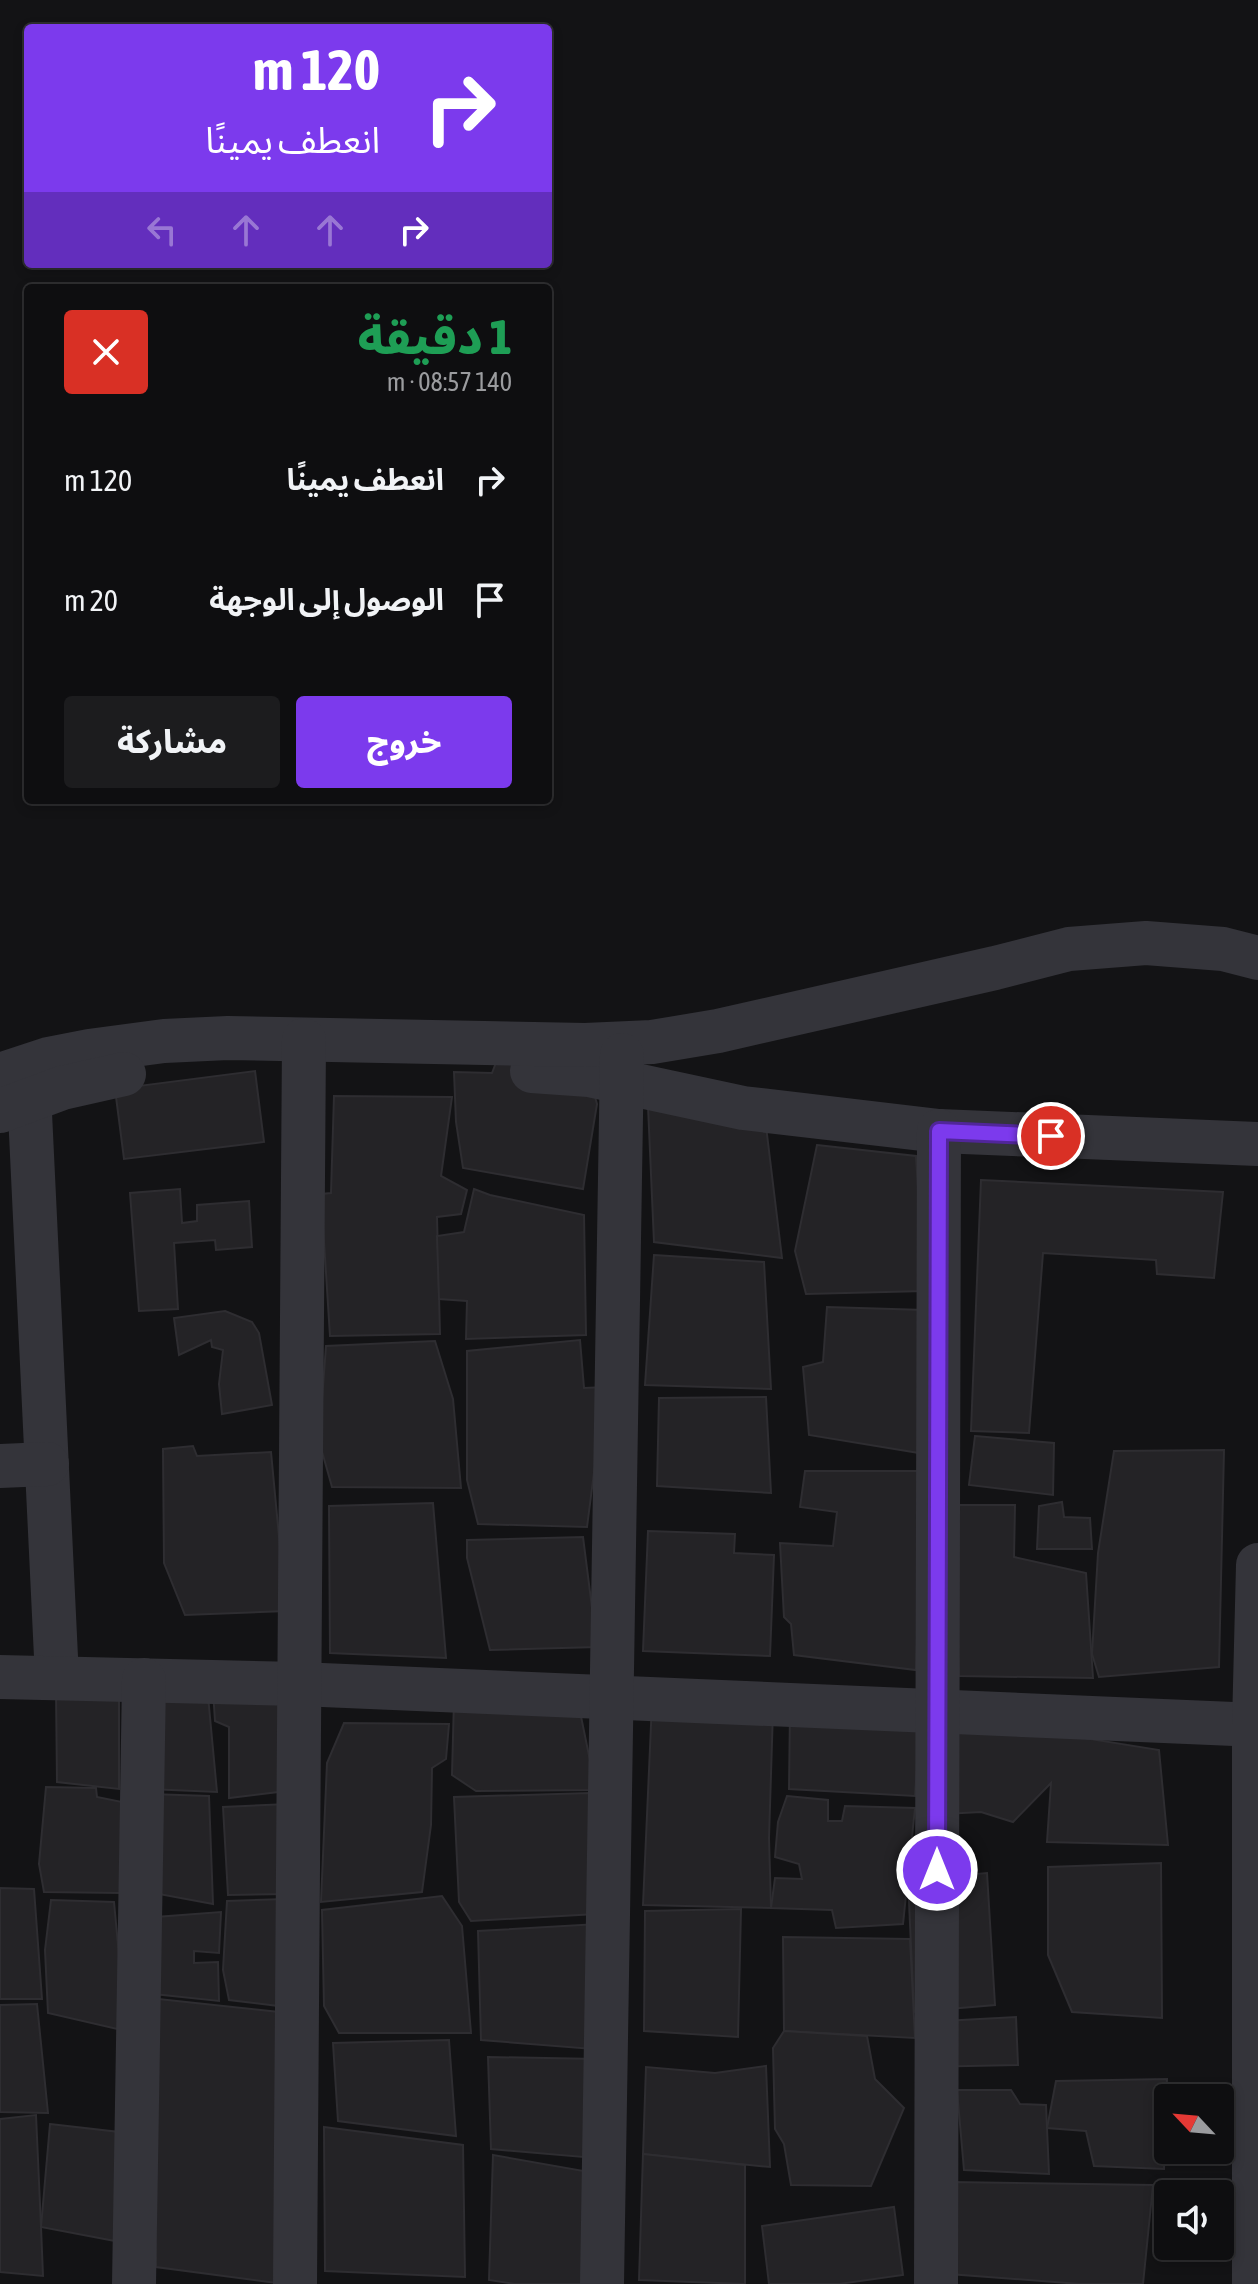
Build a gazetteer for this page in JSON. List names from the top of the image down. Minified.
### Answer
{"north":"top left","page":{"turn":["120 m","انعطف يمينًا"],"heading":["1 دقيقة","140 m · 08:57"],"list":[{"name":"انعطف يمينًا","value":"120 m"},{"name":"الوصول إلى الوجهة","value":"20 m"}],"buttons":["خروج","مشاركة"]}}
